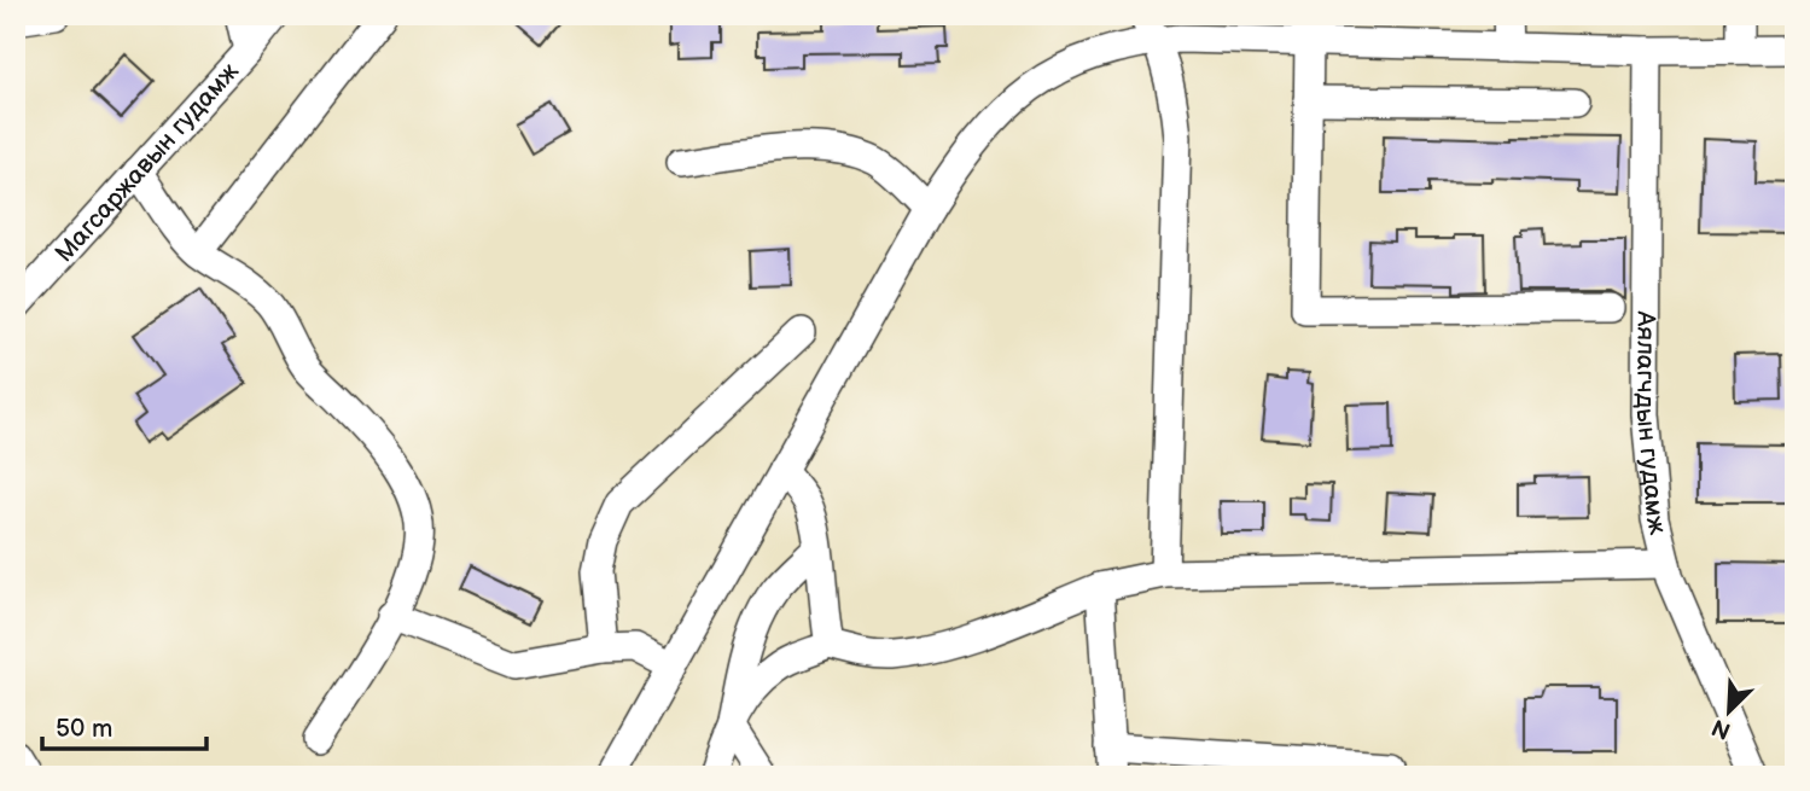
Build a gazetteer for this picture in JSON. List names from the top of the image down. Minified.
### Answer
{"streets":{"street":["Магсаржавын гудамж","Аялагчдын гудамж"]},"scale_bar":"50 m","north":"bottom left"}
